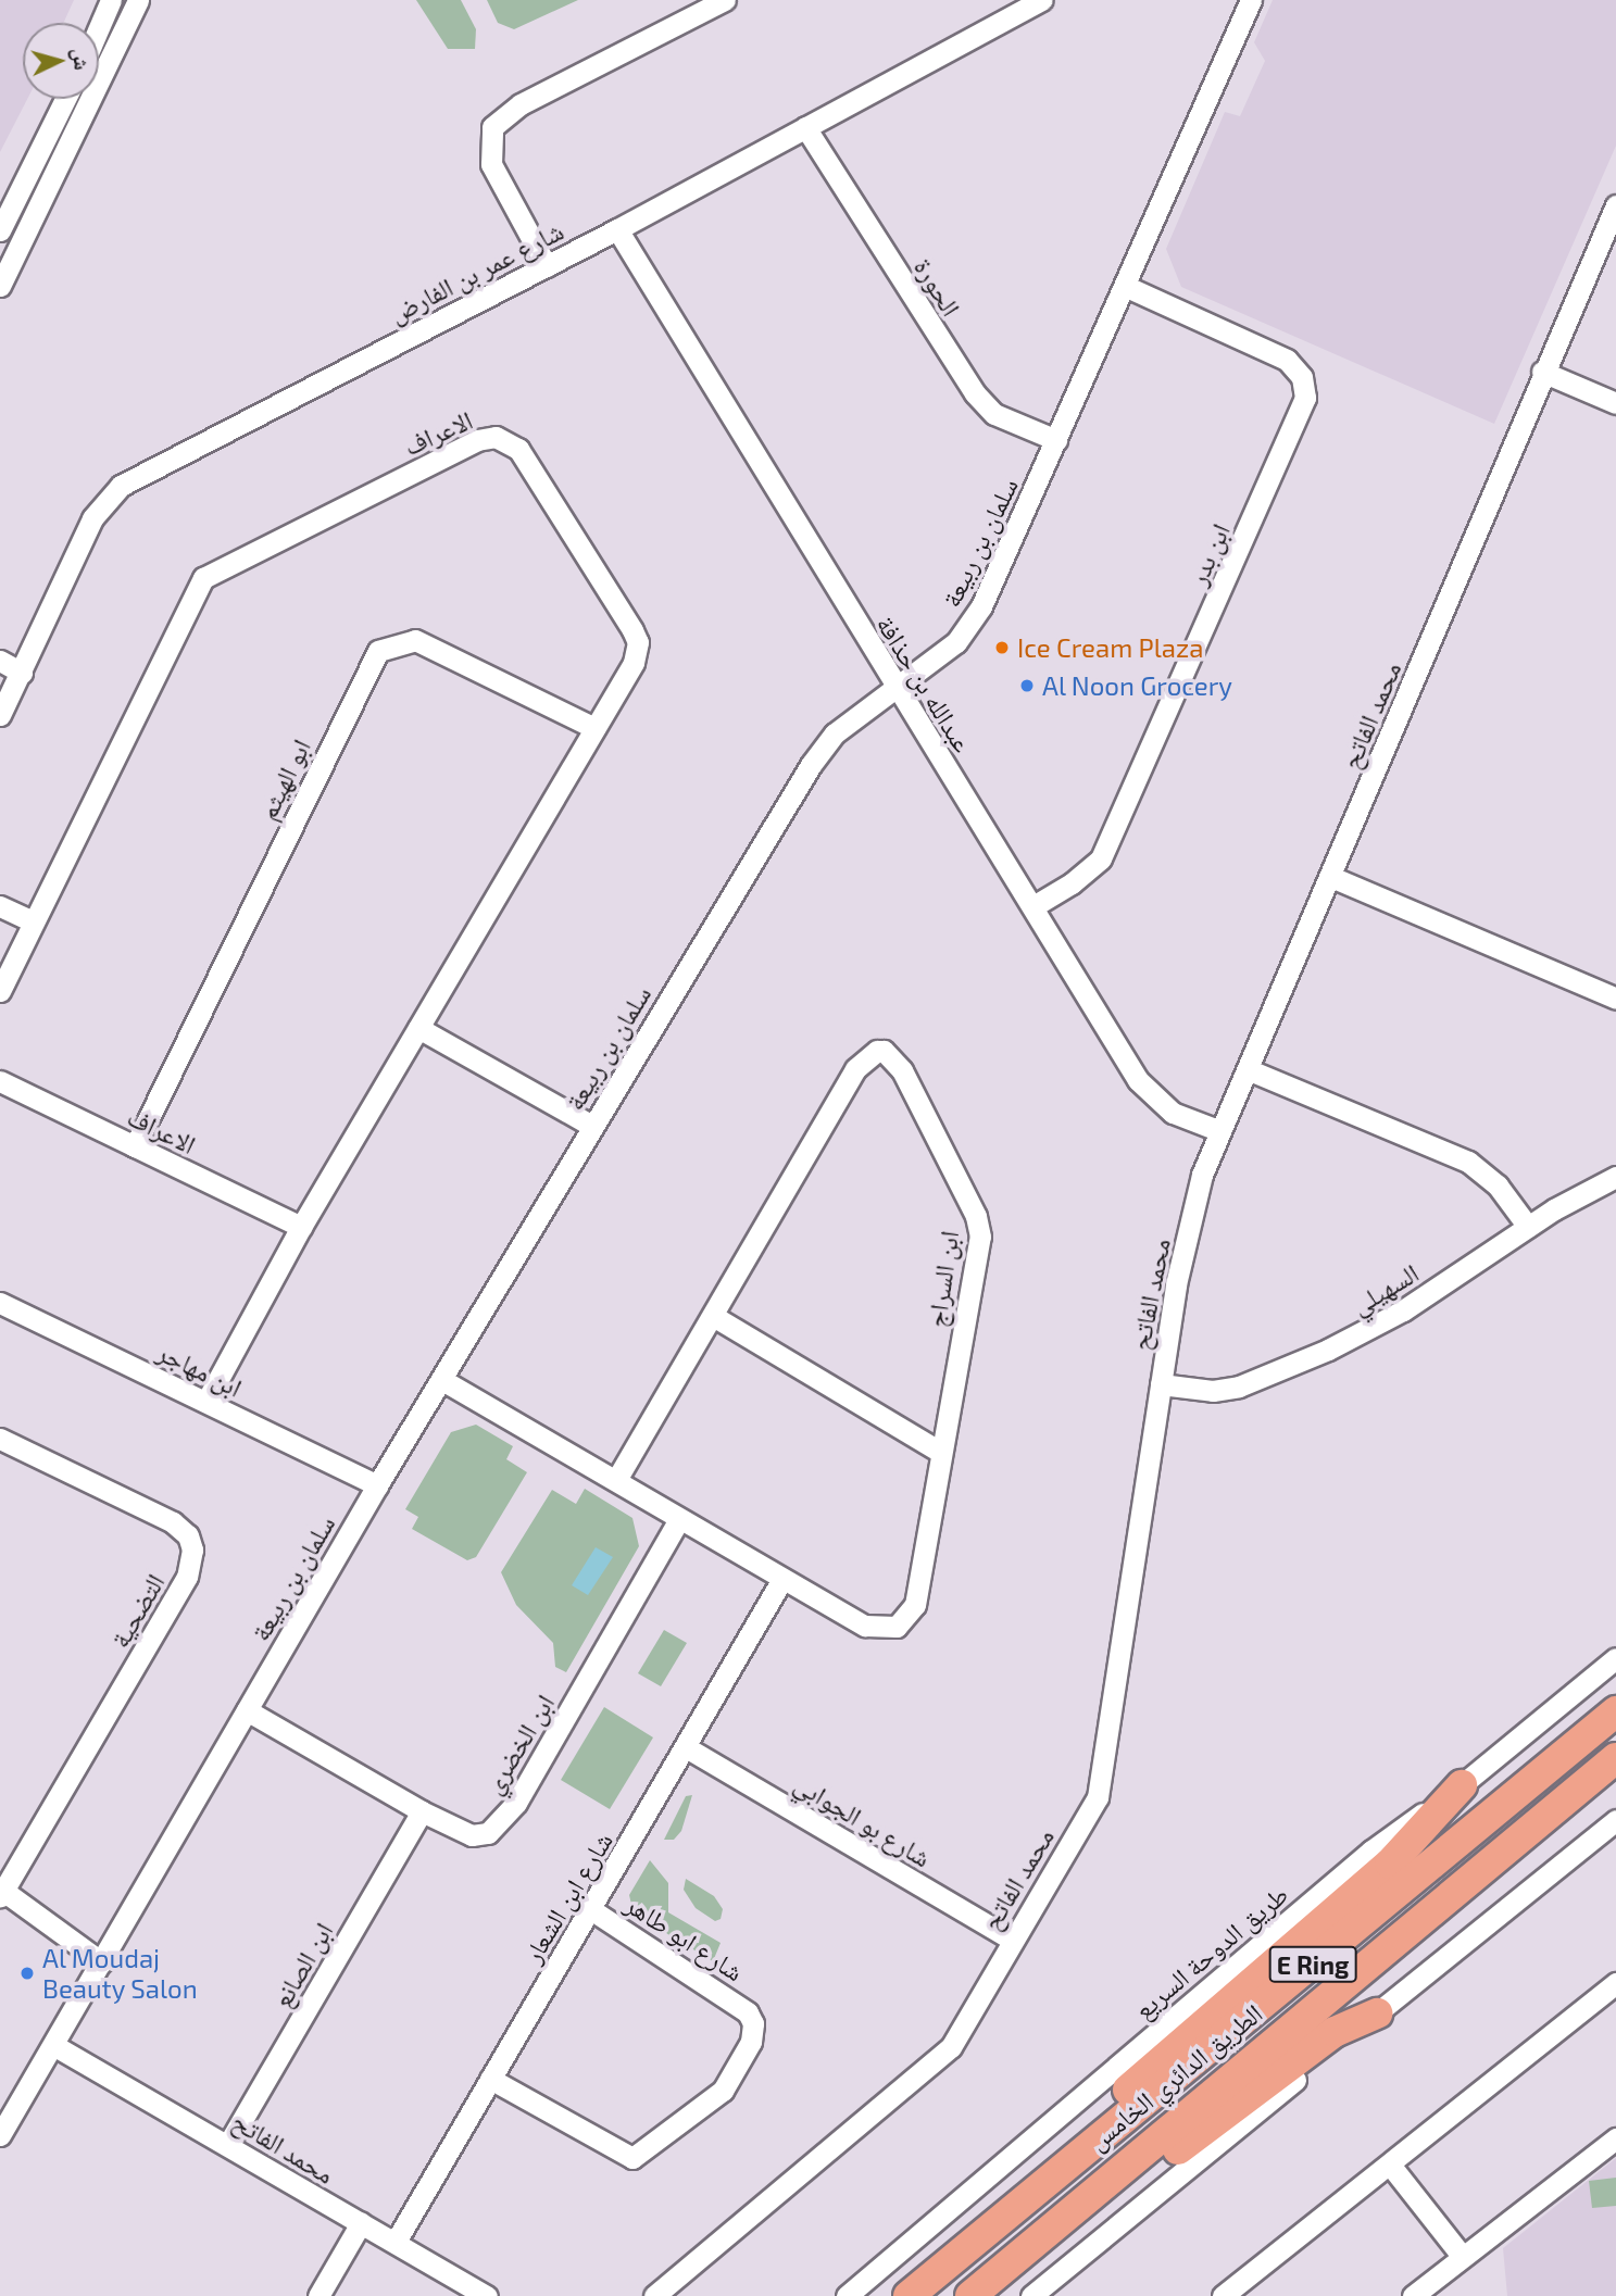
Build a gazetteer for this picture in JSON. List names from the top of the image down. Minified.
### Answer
{"streets":{"highway":["E Ring","الطريق الدائري الخامس"],"street":["شارع عمر بن الفارض","الحورة","الاعراف","سلمان بن ربيعة","ابن بدر","عبدالله بن حذافة","محمد الفاتح","ابو الهيثم","ابن السراج","السهيلي","ابن مهاجر","التضحية","ابن الخضري","شارع بو الجوابي","شارع ابن الشعار","شارع ابو طاهر","طريق الدوحة السريع","ابن الصانع"]},"crossings":[["شارع عمر بن الفارض","الحورة"],["شارع عمر بن الفارض","عبدالله بن حذافة"],["الحورة","سلمان بن ربيعة"],["الاعراف","ابو الهيثم"],["الاعراف","ابن مهاجر"],["سلمان بن ربيعة","ابن بدر"],["سلمان بن ربيعة","عبدالله بن حذافة"],["سلمان بن ربيعة","محمد الفاتح"],["سلمان بن ربيعة","ابن السراج"],["سلمان بن ربيعة","ابن مهاجر"],["سلمان بن ربيعة","التضحية"],["سلمان بن ربيعة","ابن الخضري"],["ابن بدر","عبدالله بن حذافة"],["عبدالله بن حذافة","محمد الفاتح"],["محمد الفاتح","السهيلي"],["محمد الفاتح","شارع بو الجوابي"],["محمد الفاتح","شارع ابن الشعار"],["محمد الفاتح","ابن الصانع"],["ابن السراج","ابن الخضري"],["ابن السراج","شارع ابن الشعار"],["ابن الخضري","ابن الصانع"],["شارع بو الجوابي","شارع ابن الشعار"],["شارع ابن الشعار","شارع ابو طاهر"]],"places":["Ice Cream Plaza","Al Noon Grocery","Al Moudaj Beauty Salon"],"north":"right"}
